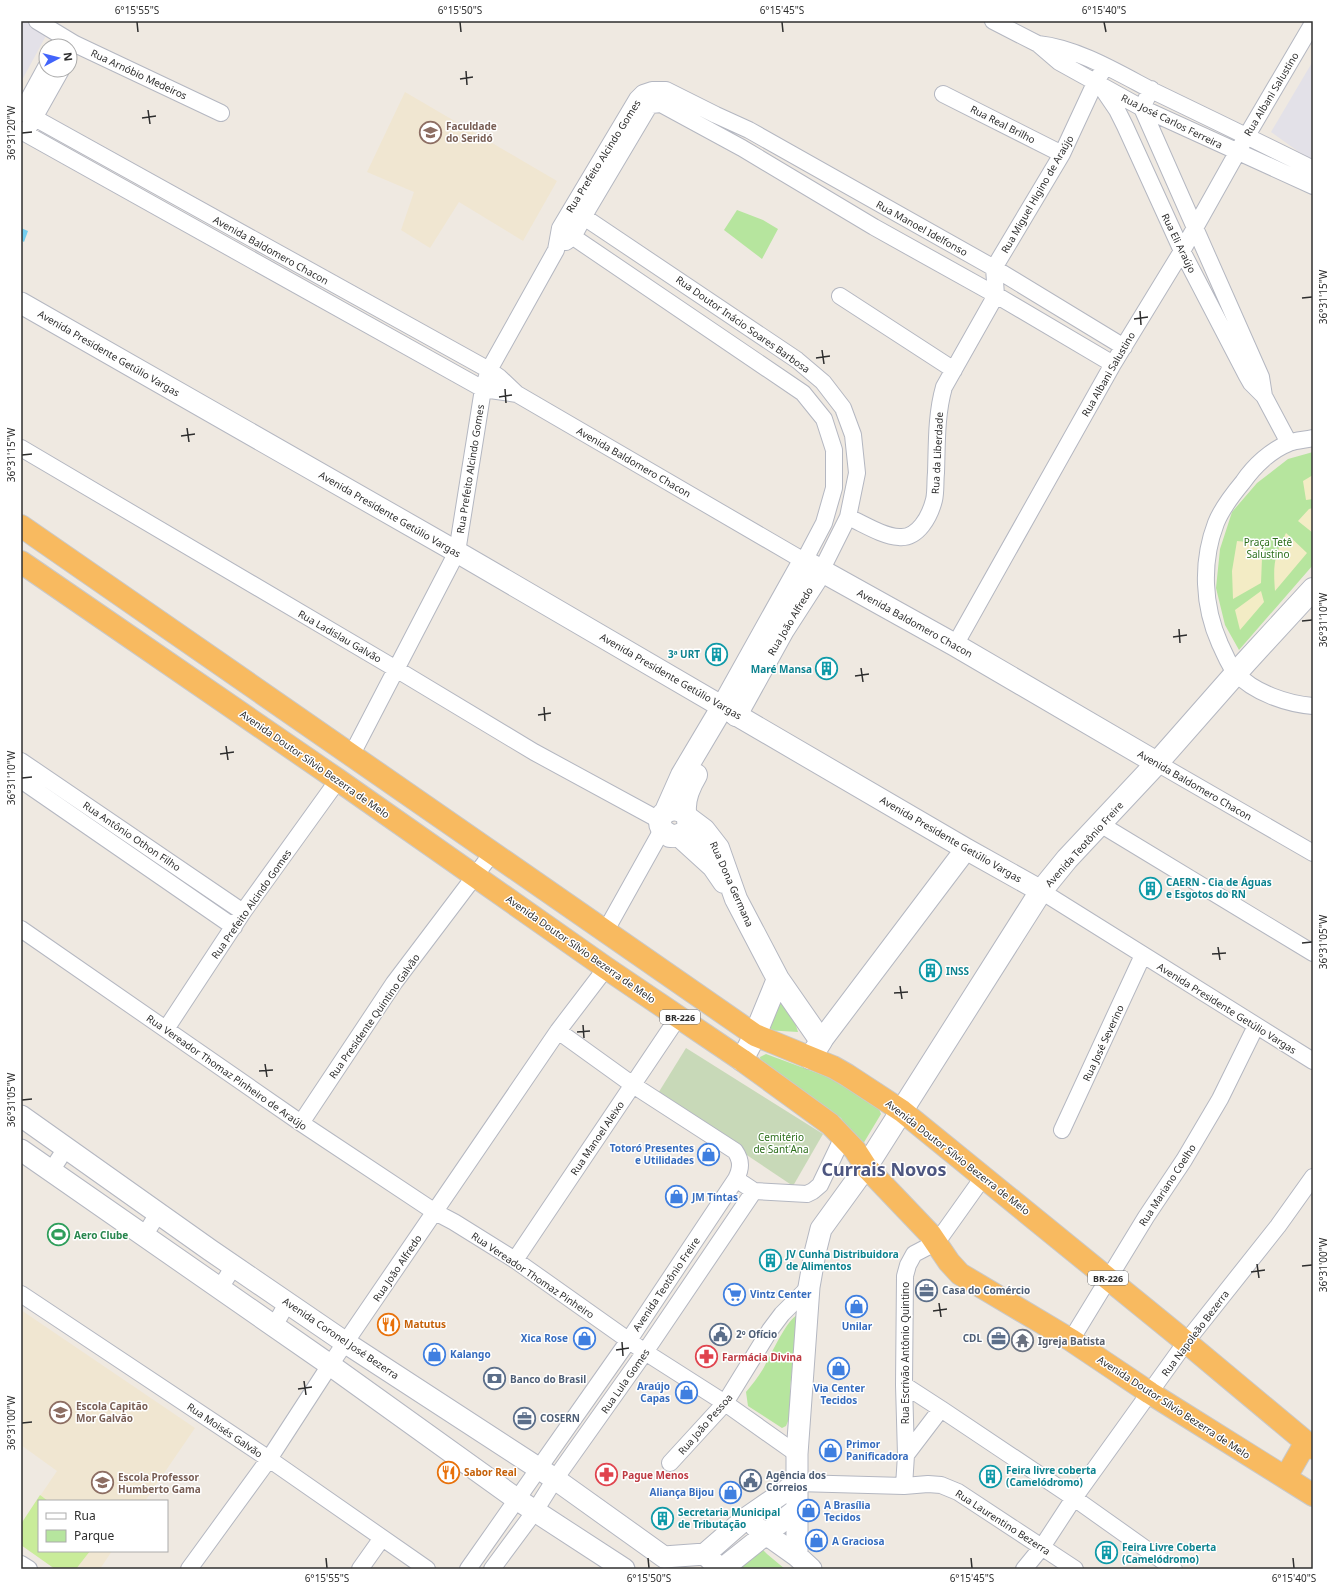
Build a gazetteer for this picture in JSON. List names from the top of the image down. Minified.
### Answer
{"streets":{"highway":["Avenida Doutor Sílvio Bezerra de Melo","BR-226"],"main road":["Avenida Baldomero Chacon","Rua João Alfredo","Avenida Teotônio Freire","Rua Dona Germana"],"street":["Rua Arnóbio Medeiros","Rua Albani Salustino","Rua José Carlos Ferreira","Rua Real Brilho","Rua Prefeito Alcindo Gomes","Rua Miguel Higino de Araújo","Rua Manoel Idelfonso","Rua Eli Araújo","Rua Doutor Inácio Soares Barbosa","Avenida Presidente Getúlio Vargas","Rua da Liberdade","Rua Ladislau Galvão","Rua Antônio Othon Filho","Rua Presidente Quintino Galvão","Rua José Severino","Rua Vereador Thomaz Pinheiro de Araújo","Rua Manoel Aleixo","Rua Mariano Coelho","Rua Vereador Thomaz Pinheiro","Rua Napoleão Bezerra","Avenida Coronel José Bezerra","Rua Escrivão Antônio Quintino","Rua Lula Gomes","Rua João Pessoa","Rua Moisés Galvão","Rua Laurentino Bezerra"]},"crossings":[["Rua Albani Salustino","Rua José Carlos Ferreira"],["Rua Albani Salustino","Rua Manoel Idelfonso"],["Rua Albani Salustino","Rua Eli Araújo"],["Rua Albani Salustino","Avenida Baldomero Chacon"],["Rua José Carlos Ferreira","Rua Miguel Higino de Araújo"],["Rua José Carlos Ferreira","Rua Eli Araújo"],["Rua Real Brilho","Rua Miguel Higino de Araújo"],["Rua Prefeito Alcindo Gomes","Rua Manoel Idelfonso"],["Rua Prefeito Alcindo Gomes","Avenida Baldomero Chacon"],["Rua Prefeito Alcindo Gomes","Rua Doutor Inácio Soares Barbosa"],["Rua Prefeito Alcindo Gomes","Avenida Presidente Getúlio Vargas"],["Rua Prefeito Alcindo Gomes","Rua Ladislau Galvão"],["Rua Prefeito Alcindo Gomes","Avenida Doutor Sílvio Bezerra de Melo"],["Rua Prefeito Alcindo Gomes","Rua Antônio Othon Filho"],["Rua Prefeito Alcindo Gomes","Rua Vereador Thomaz Pinheiro de Araújo"],["Rua Miguel Higino de Araújo","Rua Manoel Idelfonso"],["Rua Miguel Higino de Araújo","Rua Eli Araújo"],["Rua Miguel Higino de Araújo","Rua da Liberdade"],["Rua Manoel Idelfonso","Rua da Liberdade"],["Avenida Baldomero Chacon","Rua Doutor Inácio Soares Barbosa"],["Avenida Baldomero Chacon","Rua João Alfredo"],["Avenida Baldomero Chacon","Avenida Teotônio Freire"],["Rua Doutor Inácio Soares Barbosa","Rua da Liberdade"],["Rua Doutor Inácio Soares Barbosa","Rua João Alfredo"],["Avenida Presidente Getúlio Vargas","Rua João Alfredo"],["Avenida Presidente Getúlio Vargas","Avenida Teotônio Freire"],["Avenida Presidente Getúlio Vargas","Rua José Severino"],["Avenida Presidente Getúlio Vargas","Rua Mariano Coelho"],["Rua João Alfredo","Rua Ladislau Galvão"],["Rua João Alfredo","Avenida Doutor Sílvio Bezerra de Melo"],["Rua João Alfredo","Rua Dona Germana"],["Rua João Alfredo","Rua Vereador Thomaz Pinheiro de Araújo"],["Rua João Alfredo","Rua Vereador Thomaz Pinheiro"],["Rua João Alfredo","Avenida Coronel José Bezerra"],["Rua João Alfredo","Rua Moisés Galvão"],["Rua Ladislau Galvão","Rua Dona Germana"],["Avenida Doutor Sílvio Bezerra de Melo","Avenida Teotônio Freire"],["Avenida Doutor Sílvio Bezerra de Melo","Rua Dona Germana"],["Avenida Doutor Sílvio Bezerra de Melo","Rua Presidente Quintino Galvão"],["Avenida Doutor Sílvio Bezerra de Melo","Rua Manoel Aleixo"],["Avenida Doutor Sílvio Bezerra de Melo","Rua Mariano Coelho"],["Avenida Doutor Sílvio Bezerra de Melo","Rua Napoleão Bezerra"],["Avenida Doutor Sílvio Bezerra de Melo","Rua Escrivão Antônio Quintino"],["Avenida Teotônio Freire","Rua Vereador Thomaz Pinheiro"],["Avenida Teotônio Freire","Avenida Coronel José Bezerra"],["Avenida Teotônio Freire","Rua Lula Gomes"],["Rua Presidente Quintino Galvão","Rua Vereador Thomaz Pinheiro de Araújo"],["Rua Vereador Thomaz Pinheiro de Araújo","Rua Vereador Thomaz Pinheiro"],["Rua Manoel Aleixo","Rua Vereador Thomaz Pinheiro"],["Rua Vereador Thomaz Pinheiro","Rua Lula Gomes"],["Rua Vereador Thomaz Pinheiro","Rua João Pessoa"],["Rua Napoleão Bezerra","Rua Laurentino Bezerra"],["Avenida Coronel José Bezerra","Rua Lula Gomes"],["Rua Escrivão Antônio Quintino","Rua Laurentino Bezerra"]],"districts":["Currais Novos"],"parks":["Praça Tetê Salustino","Cemitério de Sant'Ana"],"places":{"school or university":["Faculdade do Seridó","Escola Capitão Mor Galvão","Escola Professor Humberto Gama"],"building":["3ª URT","Maré Mansa","CAERN - Cia de Águas e Esgotos do RN","INSS","JV Cunha Distribuidora de Alimentos","Feira livre coberta (Camelódromo)","Secretaria Municipal de Tributação","Feira Livre Coberta (Camelódromo)"],"shop":["Totoró Presentes e Utilidades","JM Tintas","Unilar","Xica Rose","Kalango","Via Center Tecidos","Araújo Capas","Primor Panificadora","Aliança Bijou","A Brasília Tecidos","A Graciosa"],"sports":["Aero Clube"],"office":["Casa do Comércio","CDL","COSERN"],"supermarket":["Vintz Center"],"restaurant":["Matutus","Sabor Real"],"public building":["2º Ofício","Agência dos Correios"],"temple":["Igreja Batista"],"pharmacy":["Farmácia Divina","Pague Menos"],"bank":["Banco do Brasil"]},"legend":["Rua","Parque"],"north":"right","coordinates":["6°15'55\"S","6°15'50\"S","6°15'45\"S","6°15'40\"S","36°31'20\"W","36°31'15\"W","36°31'10\"W","36°31'05\"W","36°31'00\"W"]}
